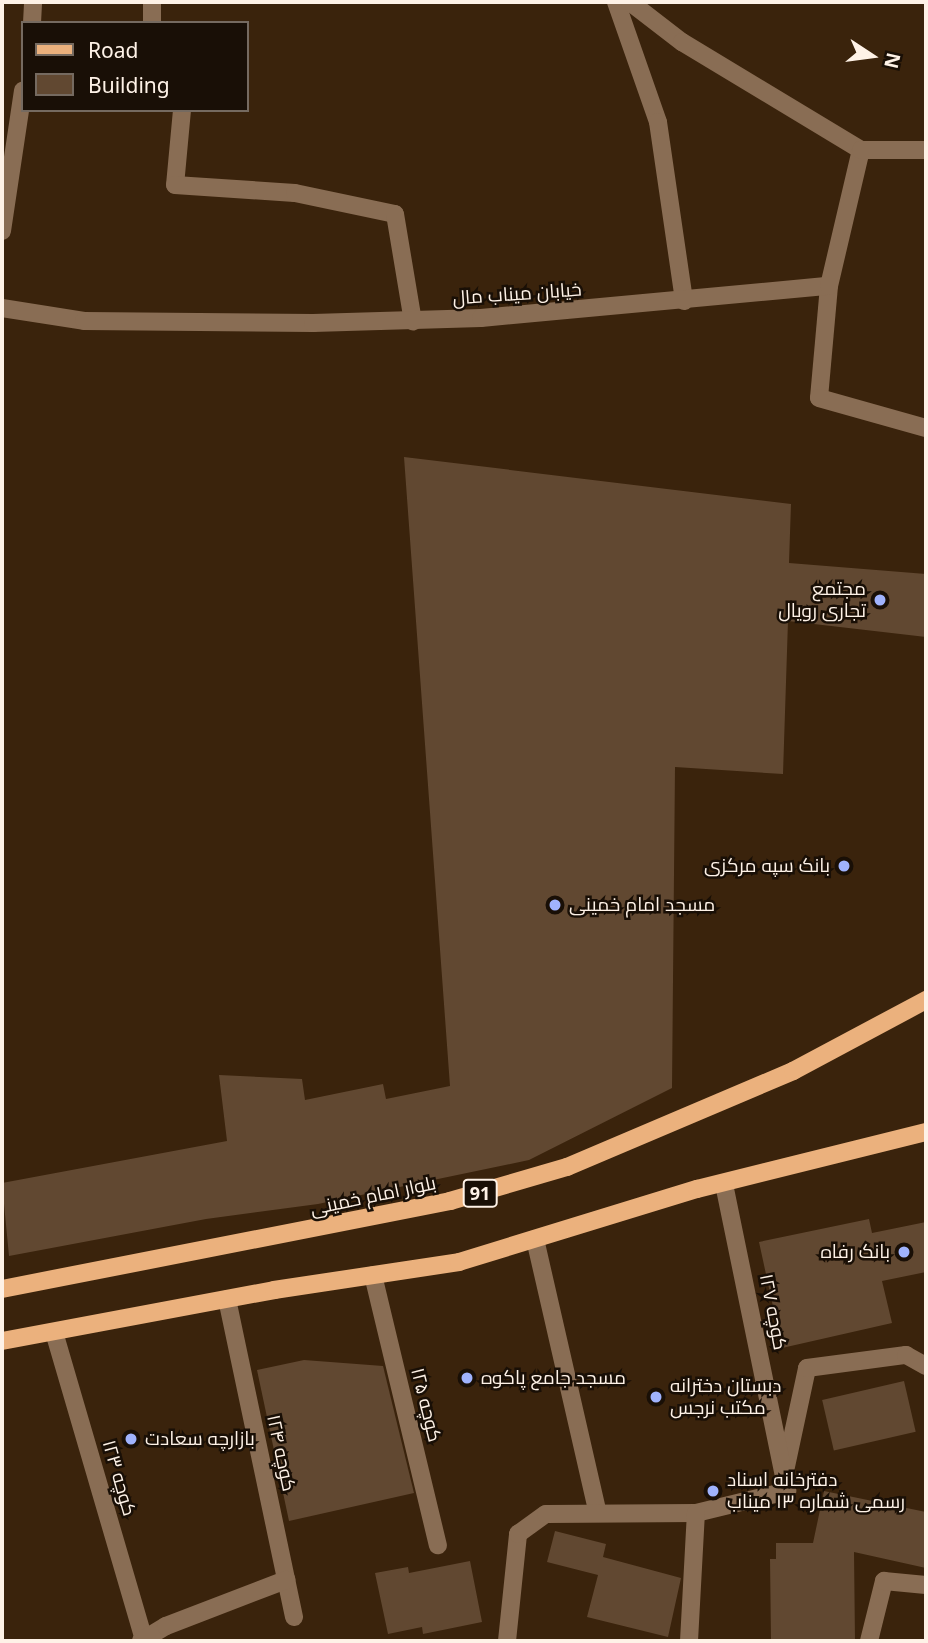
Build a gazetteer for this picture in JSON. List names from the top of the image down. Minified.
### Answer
{"streets":{"main road":["91","بلوار امام خمینی"],"street":["خیابان میناب مال","کوچه ۱۲۷","کوچه ۱۲۵","کوچه ۱۲۴","کوچه ۱۲۳"]},"places":["مجتمع تجاری رویال","بانک سپه مرکزی","مسجد امام خمینی","بانک رفاه","مسجد جامع پاکوه","دبستان دخترانه مکتب نرجس","بازارچه سعادت","دفترخانه اسناد رسمی شماره ۱۳ میناب"],"legend":["Road","Building"],"north":"right"}
